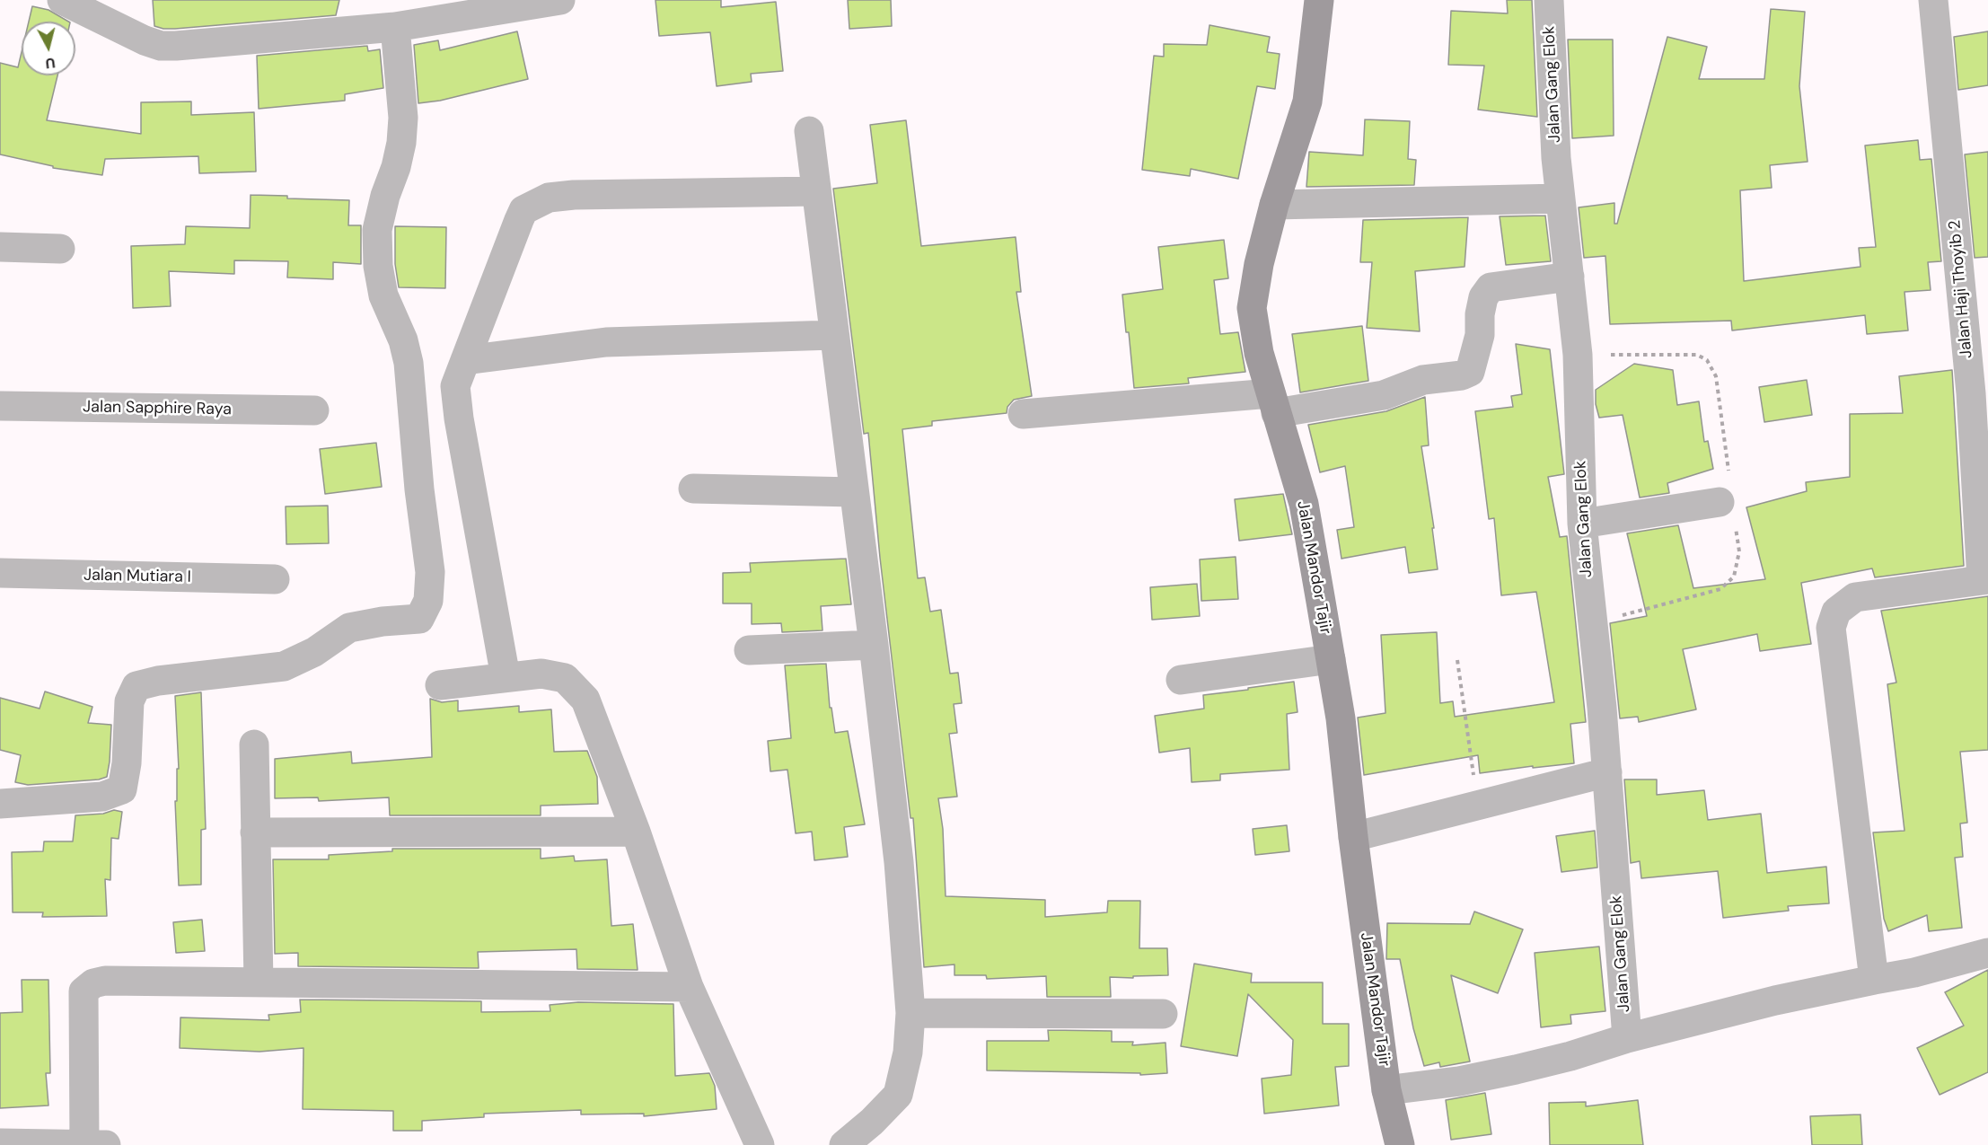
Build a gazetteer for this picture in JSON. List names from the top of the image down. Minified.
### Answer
{"streets":{"main road":["Jalan Mandor Tajir"],"street":["Jalan Gang Elok","Jalan Haji Thoyib 2","Jalan Sapphire Raya","Jalan Mutiara I"]},"north":"bottom"}
